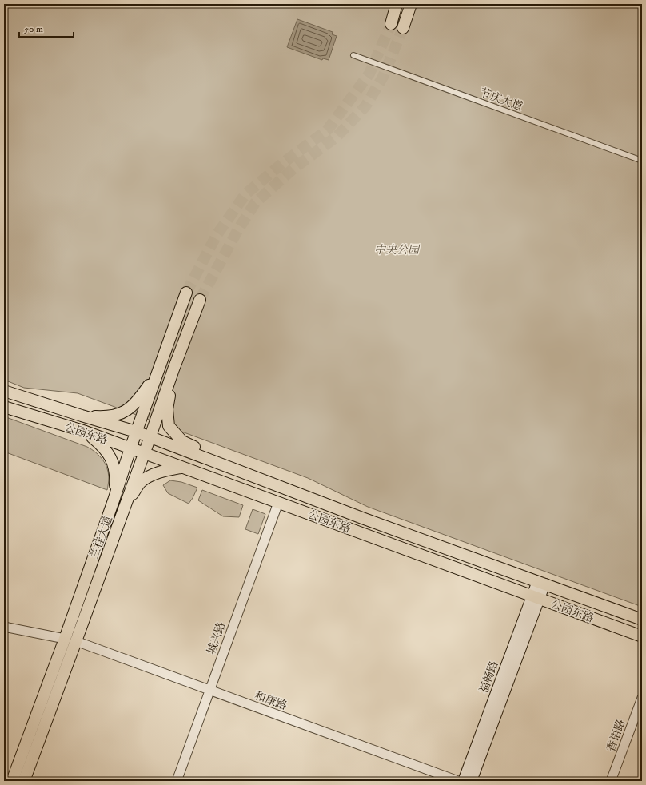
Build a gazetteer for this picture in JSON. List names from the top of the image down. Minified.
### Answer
{"streets":{"main road":["公园东路","兰桂大道","福畅路"],"street":["节庆大道","城兴路","和康路","香语路"]},"crossings":[["公园东路","兰桂大道"],["公园东路","城兴路"],["公园东路","福畅路"],["兰桂大道","和康路"],["城兴路","和康路"]],"parks":["中央公园"],"scale_bar":"50 m"}
